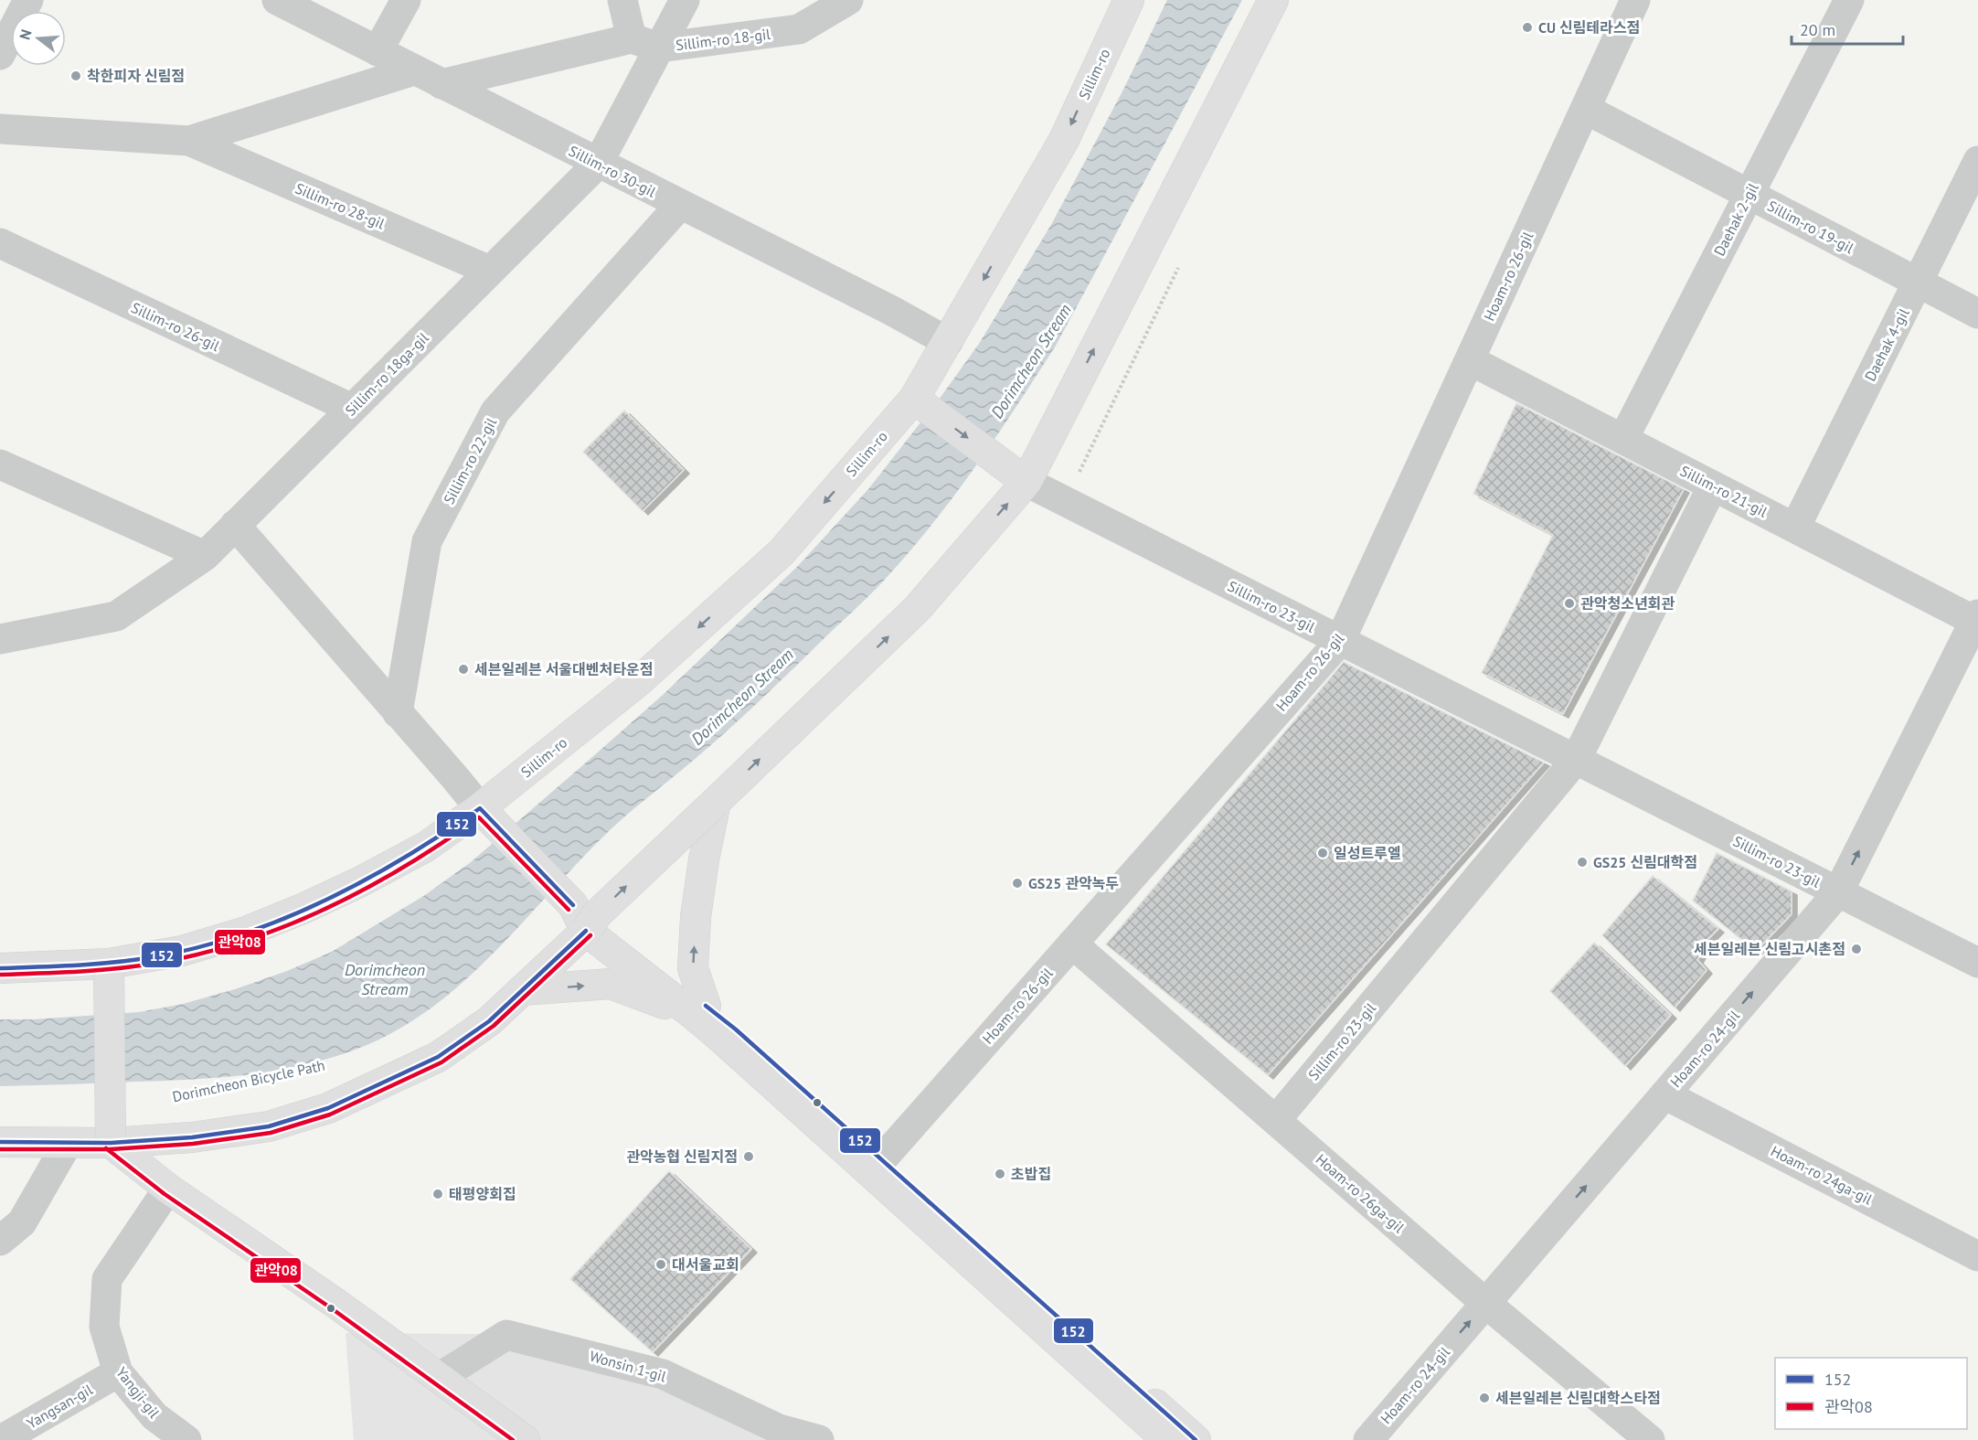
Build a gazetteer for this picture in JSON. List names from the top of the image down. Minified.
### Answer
{"streets":{"main road":["Sillim-ro"],"street":["Sillim-ro 18-gil","Sillim-ro 30-gil","Sillim-ro 28-gil","Daehak 2-gil","Sillim-ro 19-gil","Hoam-ro 26-gil","Sillim-ro 26-gil","Daehak 4-gil","Sillim-ro 18ga-gil","Sillim-ro 22-gil","Sillim-ro 21-gil","Sillim-ro 23-gil","Hoam-ro 24-gil","Hoam-ro 24ga-gil","Hoam-ro 26ga-gil","Wonsin 1-gil","Yangji-gil","Yangsan-gil"]},"crossings":[["Sillim-ro 18-gil","Sillim-ro 18ga-gil"],["Sillim-ro","Sillim-ro 30-gil"],["Sillim-ro 30-gil","Sillim-ro 28-gil"],["Sillim-ro 30-gil","Sillim-ro 18ga-gil"],["Sillim-ro 30-gil","Sillim-ro 22-gil"],["Sillim-ro 28-gil","Sillim-ro 18ga-gil"],["Daehak 2-gil","Sillim-ro 19-gil"],["Daehak 2-gil","Sillim-ro 21-gil"],["Sillim-ro 19-gil","Hoam-ro 26-gil"],["Sillim-ro 19-gil","Daehak 4-gil"],["Hoam-ro 26-gil","Sillim-ro 21-gil"],["Hoam-ro 26-gil","Sillim-ro 23-gil"],["Hoam-ro 26-gil","Hoam-ro 26ga-gil"],["Sillim-ro 26-gil","Sillim-ro 18ga-gil"],["Daehak 4-gil","Sillim-ro 21-gil"],["Sillim-ro 21-gil","Hoam-ro 24-gil"],["Sillim-ro 23-gil","Hoam-ro 24-gil"],["Sillim-ro 23-gil","Hoam-ro 26ga-gil"],["Hoam-ro 24-gil","Hoam-ro 24ga-gil"],["Hoam-ro 24-gil","Hoam-ro 26ga-gil"],["Yangji-gil","Yangsan-gil"]],"one_way":["Hoam-ro 24-gil"],"water":["Dorimcheon Stream"],"places":["CU 신림테라스점","착한피자 신림점","관악청소년회관","세븐일레븐 서울대벤처타운점","일성트루엘","GS25 신림대학점","GS25 관악녹두","세븐일레븐 신림고시촌점","관악농협 신림지점","초밥집","태평양회집","대서울교회","세븐일레븐 신림대학스타점"],"lines":["transit line 152","transit line 관악08"],"legend":["152","관악08"],"scale_bar":"20 m","north":"left"}
